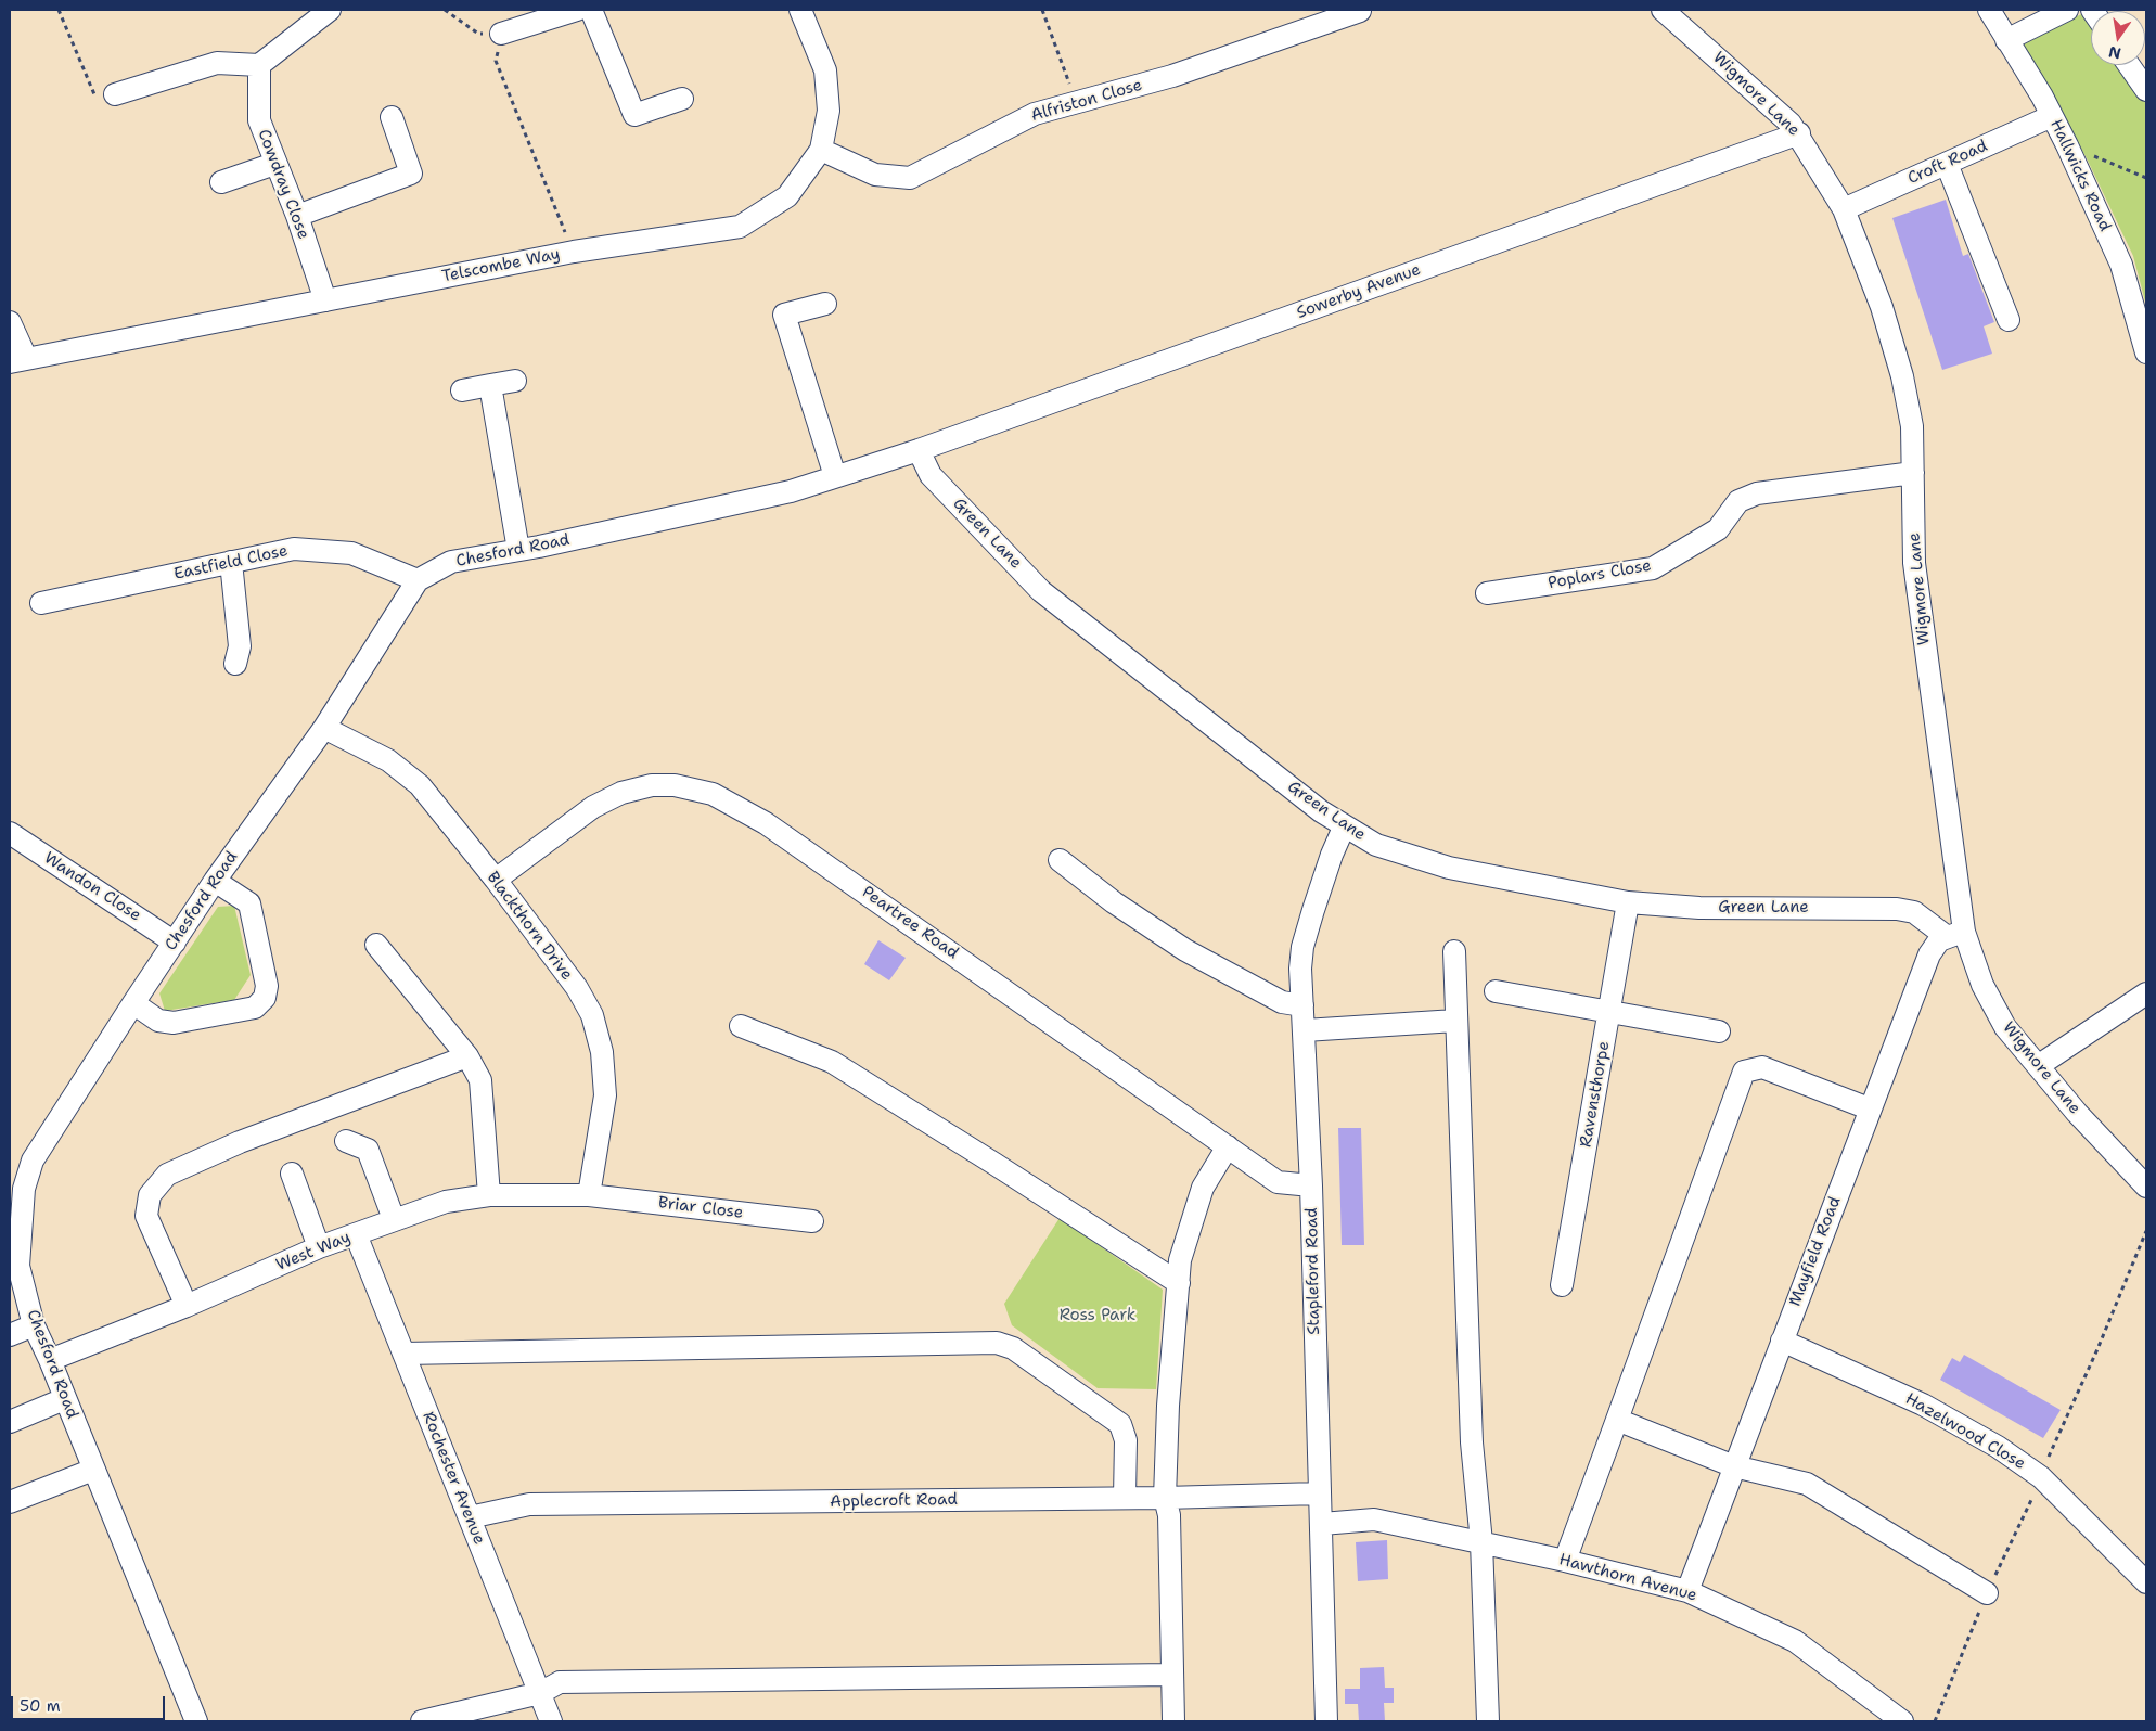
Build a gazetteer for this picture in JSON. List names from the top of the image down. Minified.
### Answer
{"streets":{"street":["Wigmore Lane","Alfriston Close","Croft Road","Hallwicks Road","Cowdray Close","Telscombe Way","Sowerby Avenue","Green Lane","Chesford Road","Eastfield Close","Poplars Close","Wandon Close","Peartree Road","Blackthorn Drive","Ravensthorpe","Briar Close","West Way","Mayfield Road","Stapleford Road","Hazelwood Close","Rochester Avenue","Applecroft Road","Hawthorn Avenue"]},"crossings":[["Wigmore Lane","Croft Road"],["Wigmore Lane","Sowerby Avenue"],["Wigmore Lane","Green Lane"],["Wigmore Lane","Poplars Close"],["Wigmore Lane","Mayfield Road"],["Alfriston Close","Telscombe Way"],["Croft Road","Hallwicks Road"],["Cowdray Close","Telscombe Way"],["Sowerby Avenue","Green Lane"],["Sowerby Avenue","Chesford Road"],["Green Lane","Chesford Road"],["Green Lane","Ravensthorpe"],["Green Lane","Mayfield Road"],["Green Lane","Stapleford Road"],["Chesford Road","Eastfield Close"],["Chesford Road","Wandon Close"],["Chesford Road","Blackthorn Drive"],["Chesford Road","West Way"],["Peartree Road","Blackthorn Drive"],["Peartree Road","Stapleford Road"],["Blackthorn Drive","Briar Close"],["Blackthorn Drive","West Way"],["Briar Close","West Way"],["West Way","Rochester Avenue"],["Mayfield Road","Hazelwood Close"],["Mayfield Road","Hawthorn Avenue"],["Stapleford Road","Applecroft Road"],["Stapleford Road","Hawthorn Avenue"],["Rochester Avenue","Applecroft Road"]],"parks":["Ross Park"],"scale_bar":"50 m","north":"bottom"}
